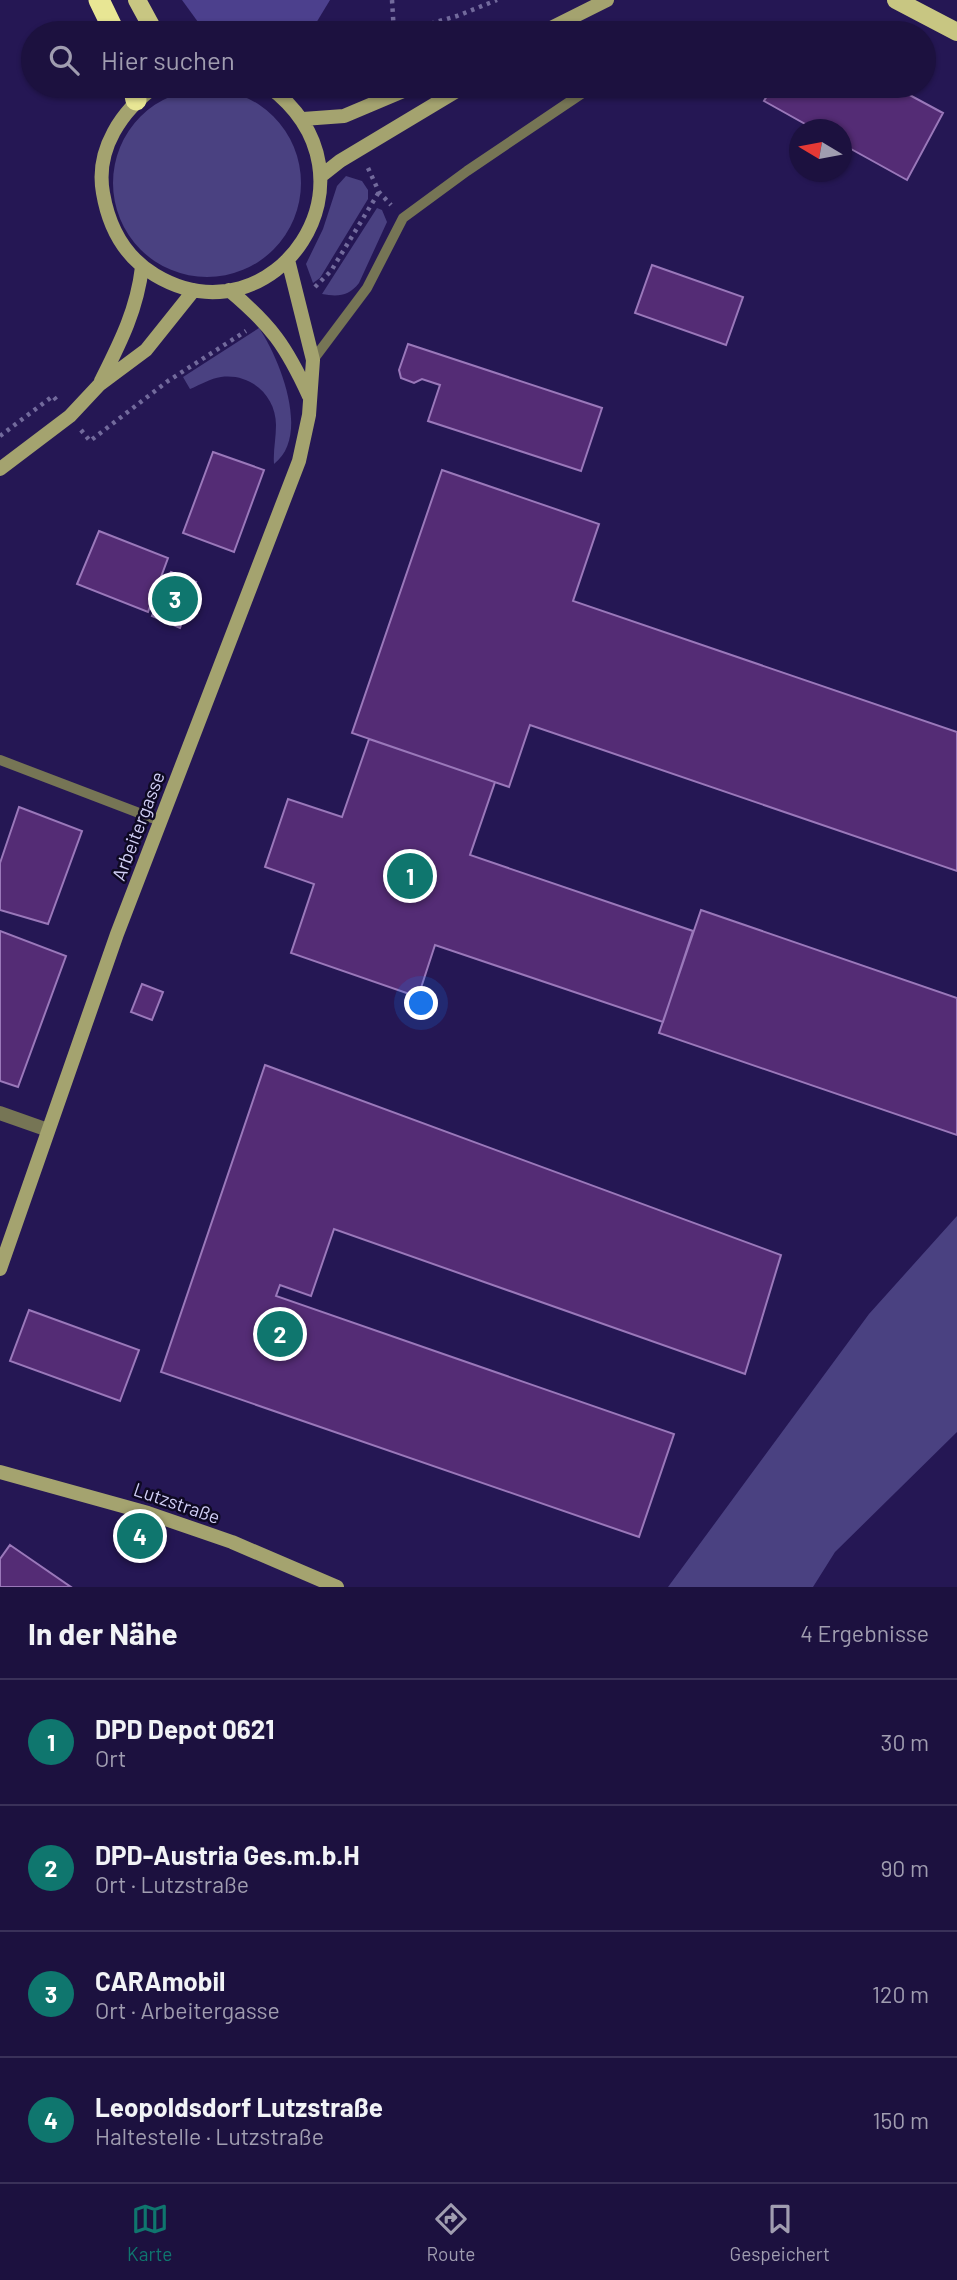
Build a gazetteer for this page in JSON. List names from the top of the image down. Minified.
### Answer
{"streets":{"street":["Arbeitergasse","Lutzstraße"]},"north":"left","page":{"search":"Hier suchen","pins":["3","1","2","4"],"heading":["In der Nähe","4 Ergebnisse"],"list":[{"mark":"1","name":"DPD Depot 0621","note":"Ort","value":"30 m"},{"mark":"2","name":"DPD-Austria Ges.m.b.H","note":"Ort · Lutzstraße","value":"90 m"},{"mark":"3","name":"CARAmobil","note":"Ort · Arbeitergasse","value":"120 m"},{"mark":"4","name":"Leopoldsdorf Lutzstraße","note":"Haltestelle · Lutzstraße","value":"150 m"}],"nav":["Karte","Route","Gespeichert"]}}
